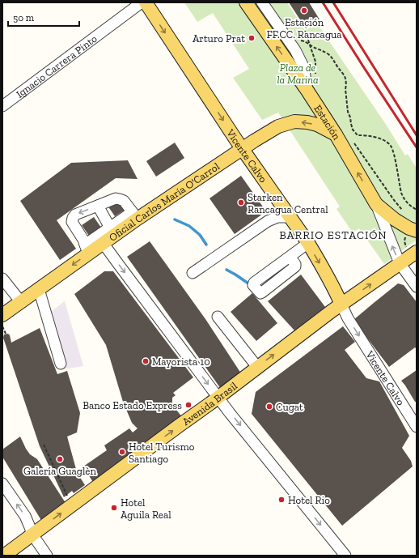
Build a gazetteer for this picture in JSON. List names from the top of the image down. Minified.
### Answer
{"streets":{"main road":["Estación","Vicente Calvo","Oficial Carlos María O'Carrol","Avenida Brasil"],"street":["Ignacio Carrera Pinto"]},"crossings":[["Estación","Oficial Carlos María O'Carrol"],["Vicente Calvo","Oficial Carlos María O'Carrol"],["Vicente Calvo","Avenida Brasil"]],"one_way":["Estación","Vicente Calvo","Oficial Carlos María O'Carrol","Avenida Brasil"],"districts":["BARRIO ESTACIÓN"],"parks":["Plaza de la Marina"],"places":["Estación FF.CC. Rancagua","Arturo Prat","Starken Rancagua Central","Mayorista 10","Banco Estado Express","Cugat","Hotel Turismo Santiago","Galería Guaglèn","Hotel Rio","Hotel Aguila Real"],"scale_bar":"50 m"}
